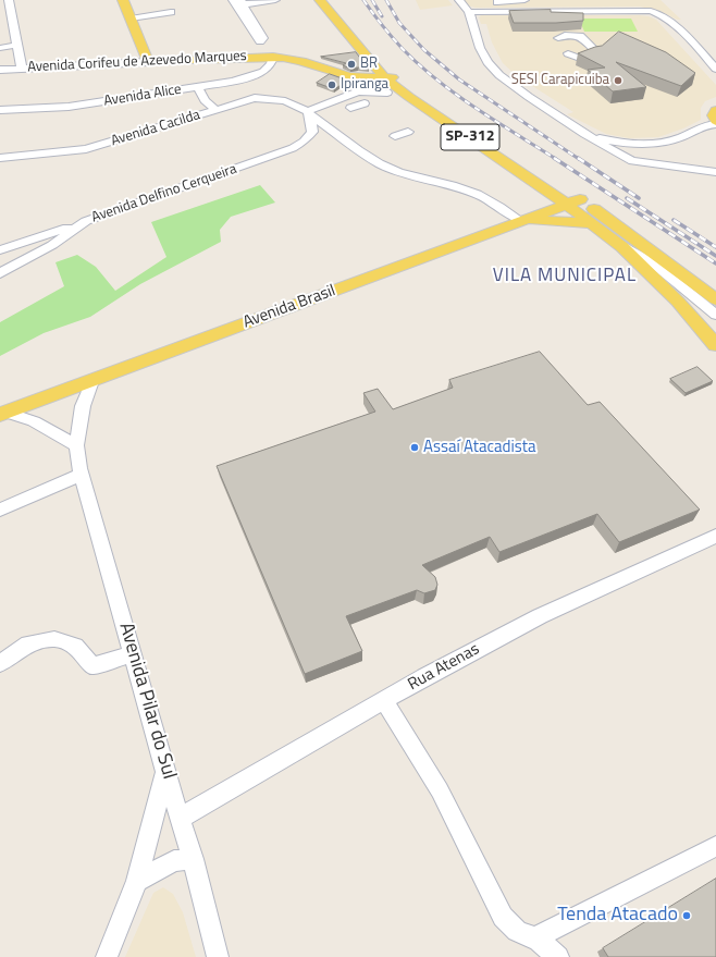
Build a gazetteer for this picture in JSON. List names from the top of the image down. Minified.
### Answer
{"streets":{"main road":["Avenida Corifeu de Azevedo Marques","SP-312","Avenida Brasil"],"street":["Avenida Alice","Avenida Cacilda","Avenida Delfino Cerqueira","Rua Atenas","Avenida Pilar do Sul"]},"crossings":[["Avenida Corifeu de Azevedo Marques","Avenida Alice"],["Avenida Cacilda","Avenida Delfino Cerqueira"],["Avenida Cacilda","Avenida Brasil"],["SP-312","Avenida Brasil"],["Avenida Brasil","Avenida Pilar do Sul"],["Rua Atenas","Avenida Pilar do Sul"]],"districts":["VILA MUNICIPAL"],"places":["BR","SESI Carapicuiba","Ipiranga","Assaí Atacadista","Tenda Atacado"]}
